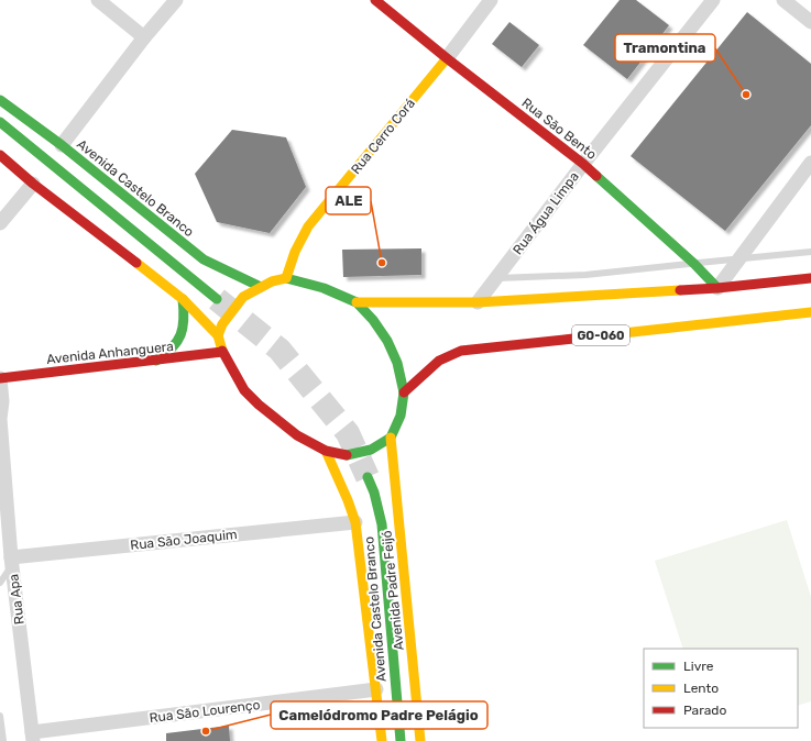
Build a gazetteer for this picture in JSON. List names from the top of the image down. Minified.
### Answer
{"streets":{"main road":["Rua São Bento","Rua Cerro Corá","Avenida Castelo Branco","GO-060","Avenida Anhanguera","Avenida Padre Feijó"],"street":["Rua Água Limpa","Rua São Joaquim","Rua Apa","Rua São Lourenço"]},"crossings":[["Rua São Bento","Rua Cerro Corá"],["Rua São Bento","Rua Água Limpa"],["Avenida Anhanguera","Rua Apa"],["Rua São Joaquim","Avenida Padre Feijó"],["Rua São Joaquim","Rua Apa"],["Avenida Padre Feijó","Rua São Lourenço"],["Rua Apa","Rua São Lourenço"]],"places":["Tramontina","ALE","Camelódromo Padre Pelágio"],"legend":["Livre","Lento","Parado"]}
